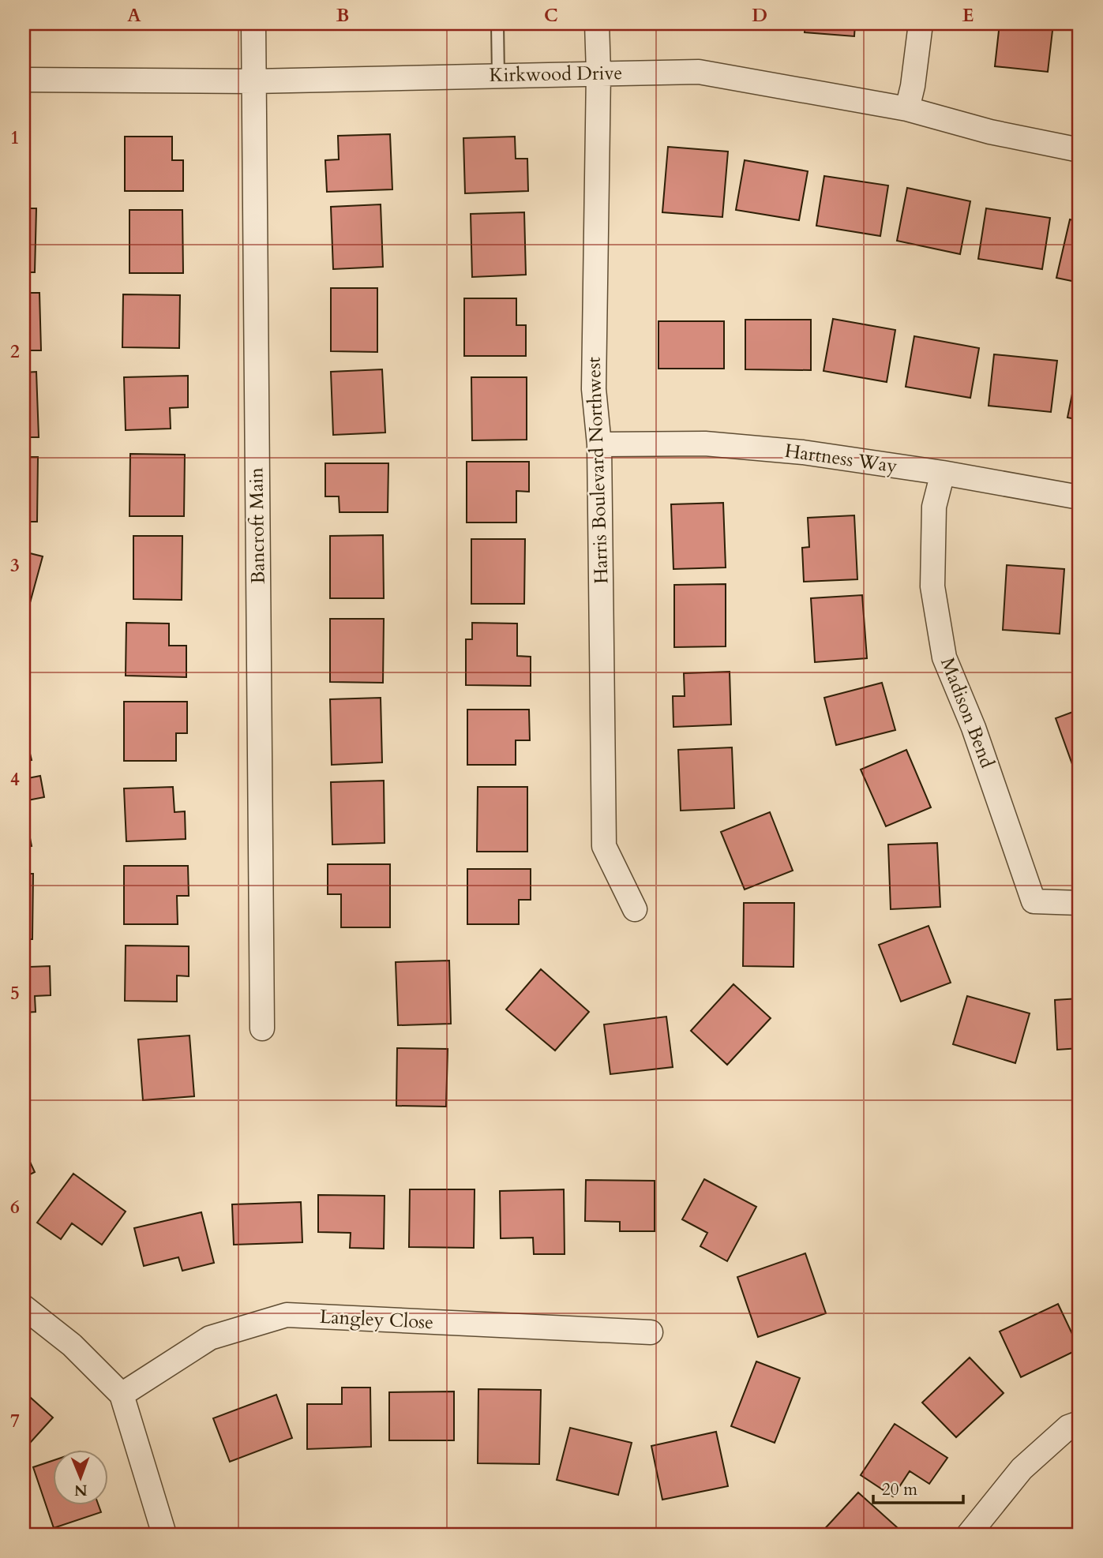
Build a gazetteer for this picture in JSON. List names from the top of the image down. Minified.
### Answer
{"streets":{"street":["Kirkwood Drive","Hartness Way","Harris Boulevard Northwest","Bancroft Main","Madison Bend","Langley Close"]},"crossings":[["Kirkwood Drive","Harris Boulevard Northwest"],["Kirkwood Drive","Bancroft Main"],["Hartness Way","Harris Boulevard Northwest"],["Hartness Way","Madison Bend"]],"scale_bar":"20 m","north":"bottom","grid":{"columns":["A","B","C","D","E"],"rows":["1","2","3","4","5","6","7"]}}
